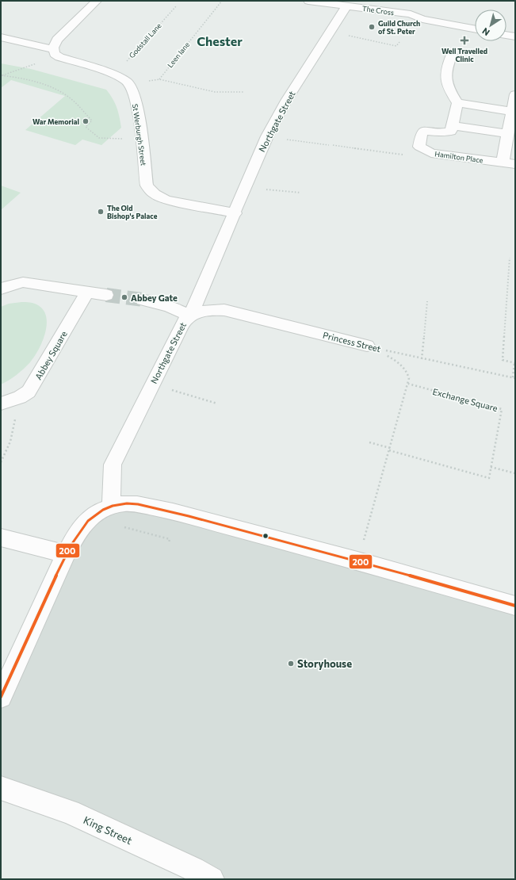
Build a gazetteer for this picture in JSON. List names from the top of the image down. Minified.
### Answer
{"streets":{"street":["The Cross","Northgate Street","St Werburgh Street","Hamilton Place","Princess Street","Abbey Square","King Street"],"path":["Godstall Lane","Leen lane","Exchange Square"]},"crossings":[["The Cross","Northgate Street"],["Northgate Street","St Werburgh Street"],["Northgate Street","Princess Street"]],"districts":["Chester"],"places":{"other":["Guild Church of St. Peter","War Memorial","The Old Bishop's Palace","Abbey Gate","Storyhouse"],"health":["Well Travelled Clinic"]},"lines":["transit line 200"],"north":"bottom left"}
